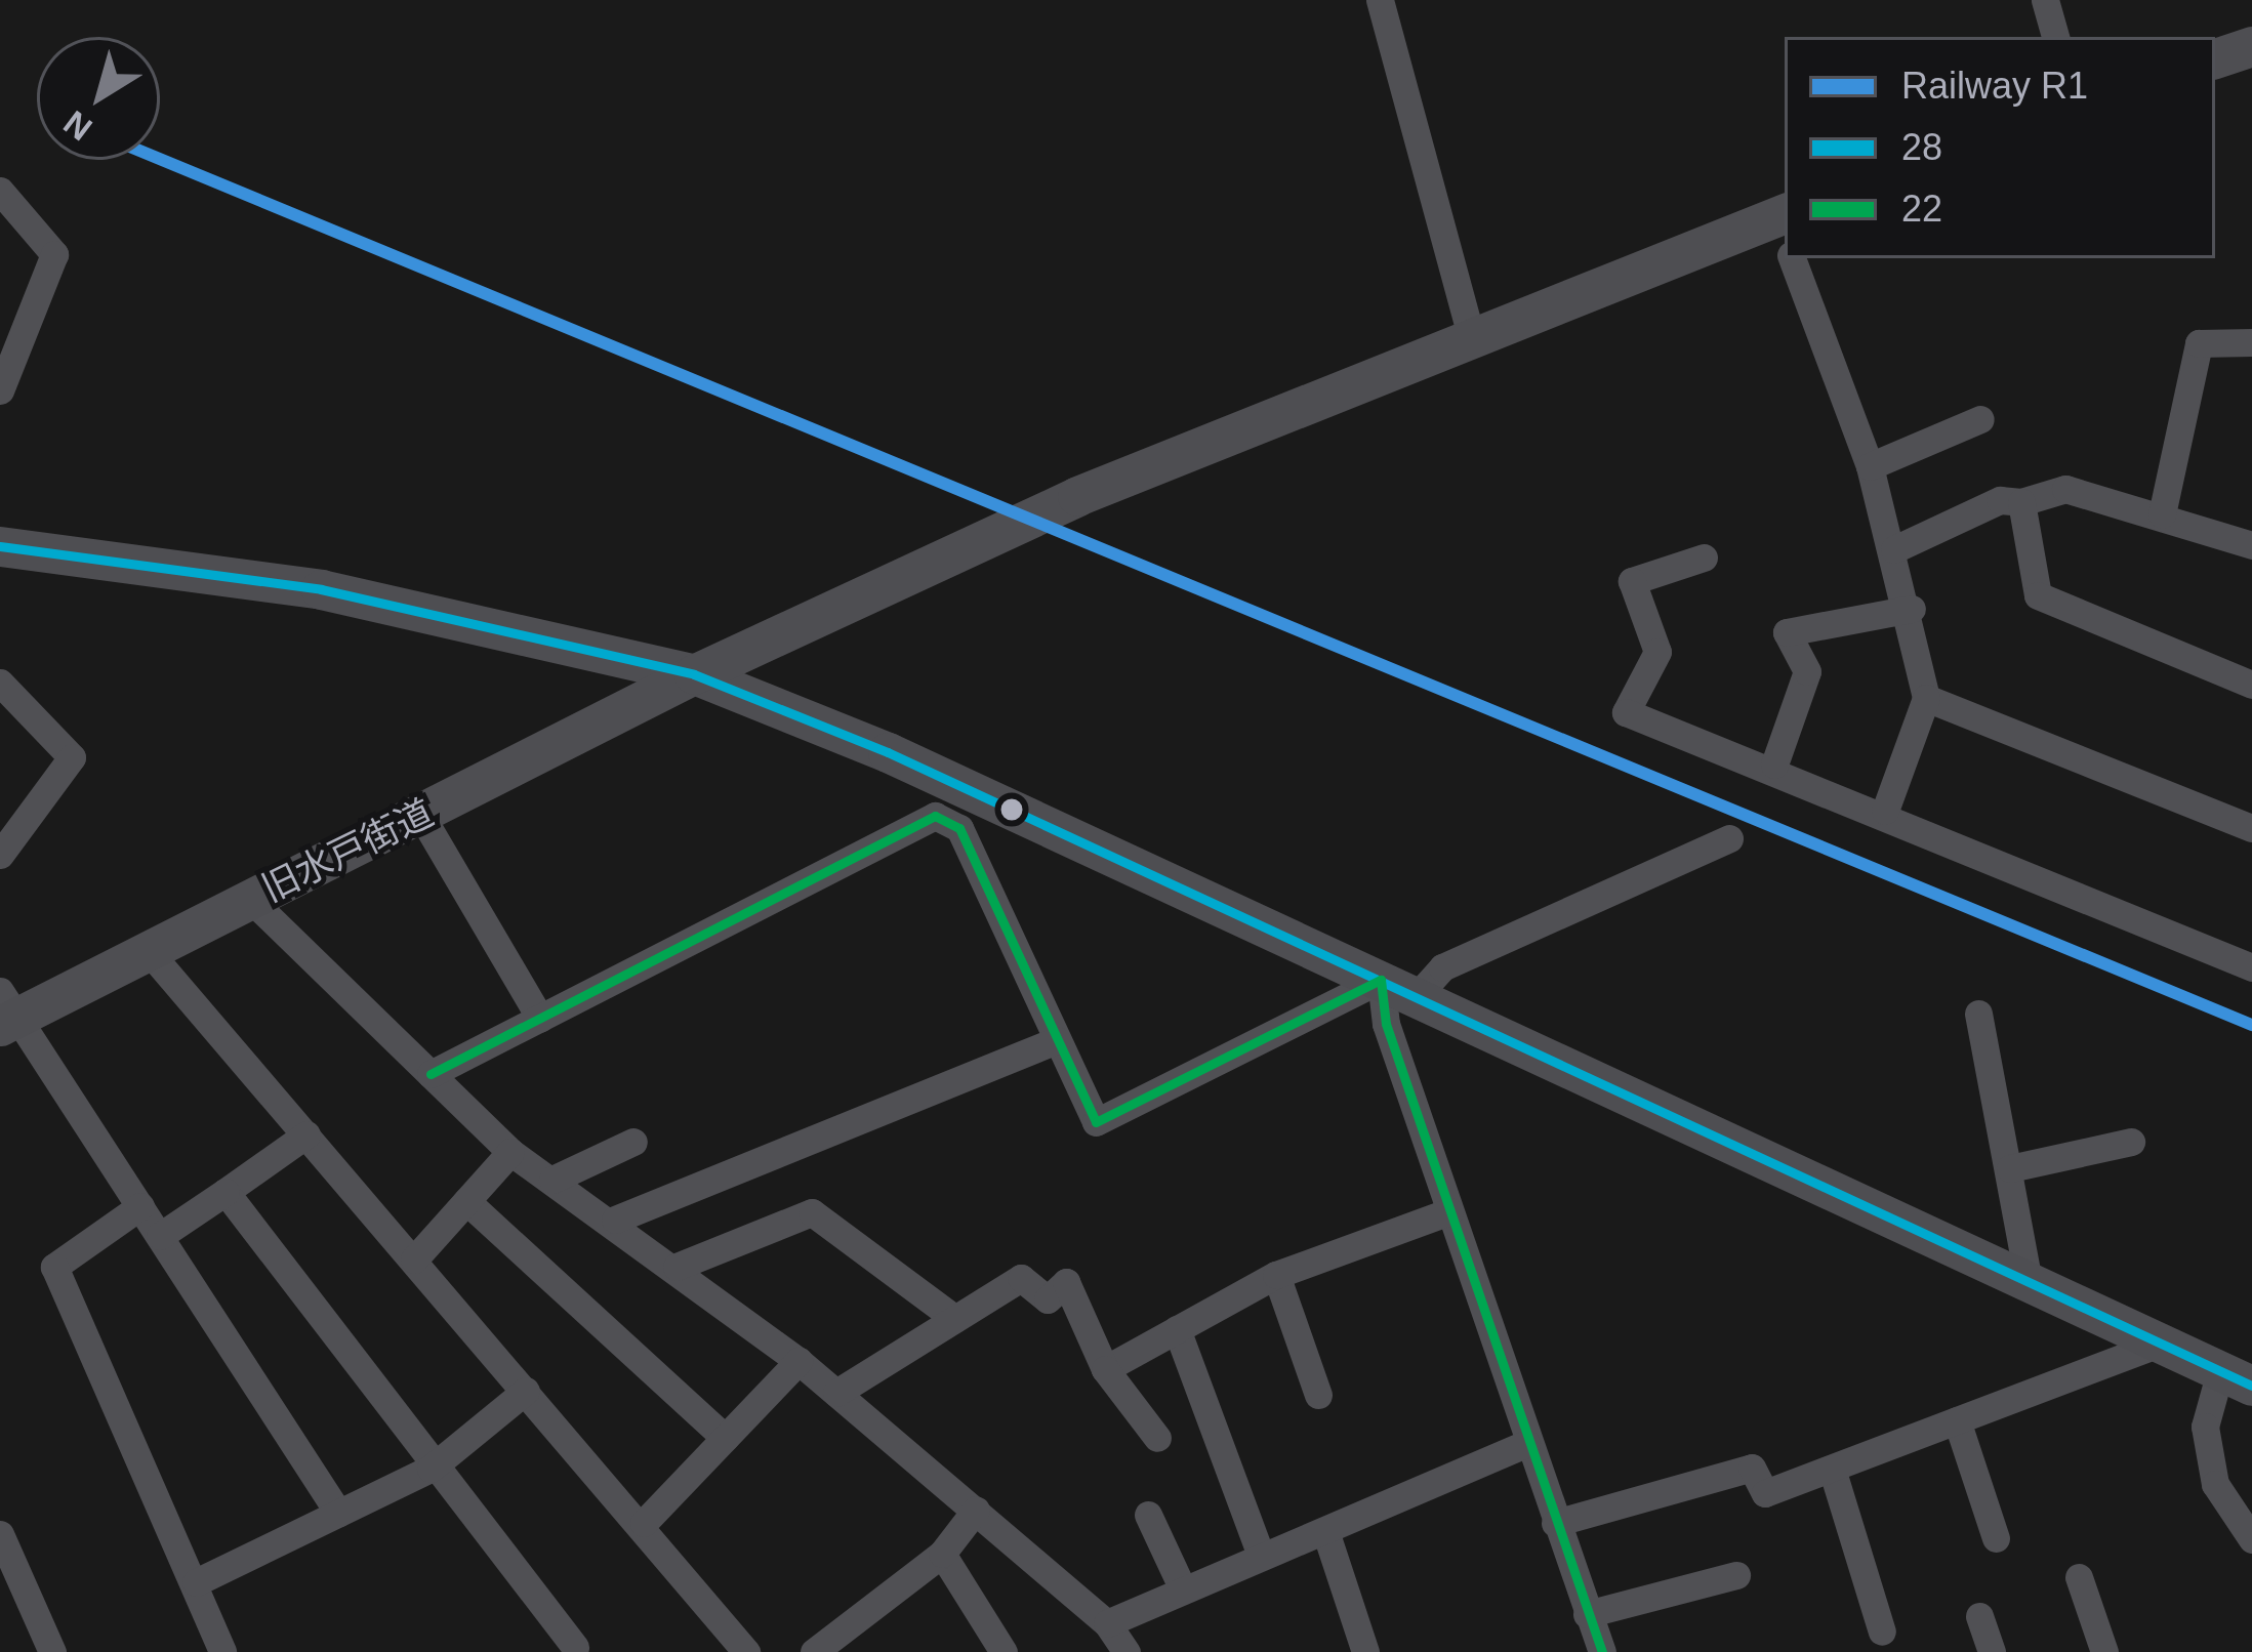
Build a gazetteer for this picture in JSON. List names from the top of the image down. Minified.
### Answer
{"streets":{"main road":["旧水戸街道"]},"lines":["rail line R1","transit line 28","transit line 22"],"legend":["Railway R1","28","22"],"north":"bottom left"}
